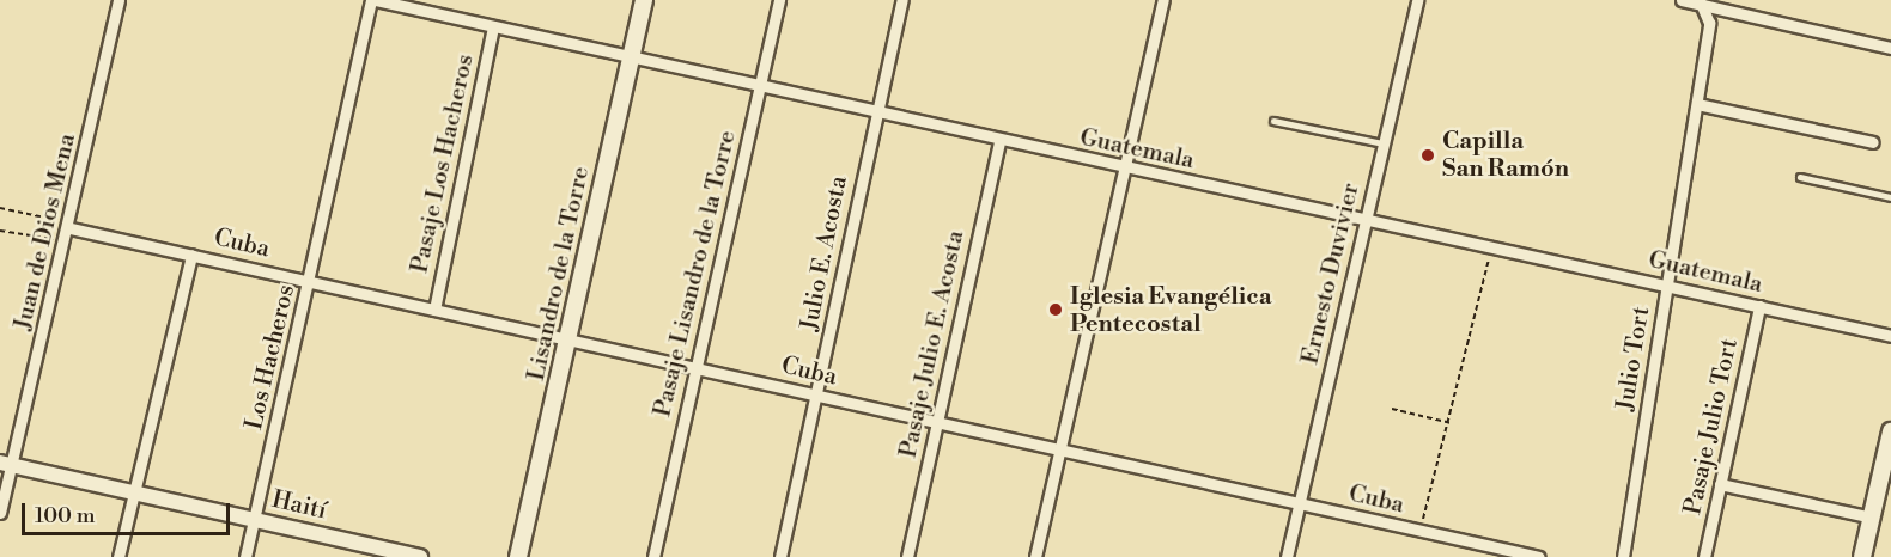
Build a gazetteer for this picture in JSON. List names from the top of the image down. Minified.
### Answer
{"streets":{"main road":["Lisandro de la Torre"],"street":["Guatemala","Pasaje Los Hacheros","Juan de Dios Mena","Cuba","Julio E. Acosta","Pasaje Lisandro de la Torre","Ernesto Duvivier","Pasaje Julio E. Acosta","Los Hacheros","Julio Tort","Pasaje Julio Tort","Haití"]},"crossings":[["Guatemala","Pasaje Los Hacheros"],["Guatemala","Julio E. Acosta"],["Guatemala","Lisandro de la Torre"],["Guatemala","Pasaje Lisandro de la Torre"],["Guatemala","Ernesto Duvivier"],["Guatemala","Pasaje Julio E. Acosta"],["Guatemala","Los Hacheros"],["Guatemala","Julio Tort"],["Guatemala","Pasaje Julio Tort"],["Pasaje Los Hacheros","Cuba"],["Juan de Dios Mena","Cuba"],["Juan de Dios Mena","Haití"],["Cuba","Julio E. Acosta"],["Cuba","Lisandro de la Torre"],["Cuba","Pasaje Lisandro de la Torre"],["Cuba","Ernesto Duvivier"],["Cuba","Pasaje Julio E. Acosta"],["Cuba","Los Hacheros"],["Los Hacheros","Haití"]],"places":["Capilla San Ramón","Iglesia Evangélica Pentecostal"],"scale_bar":"100 m"}
